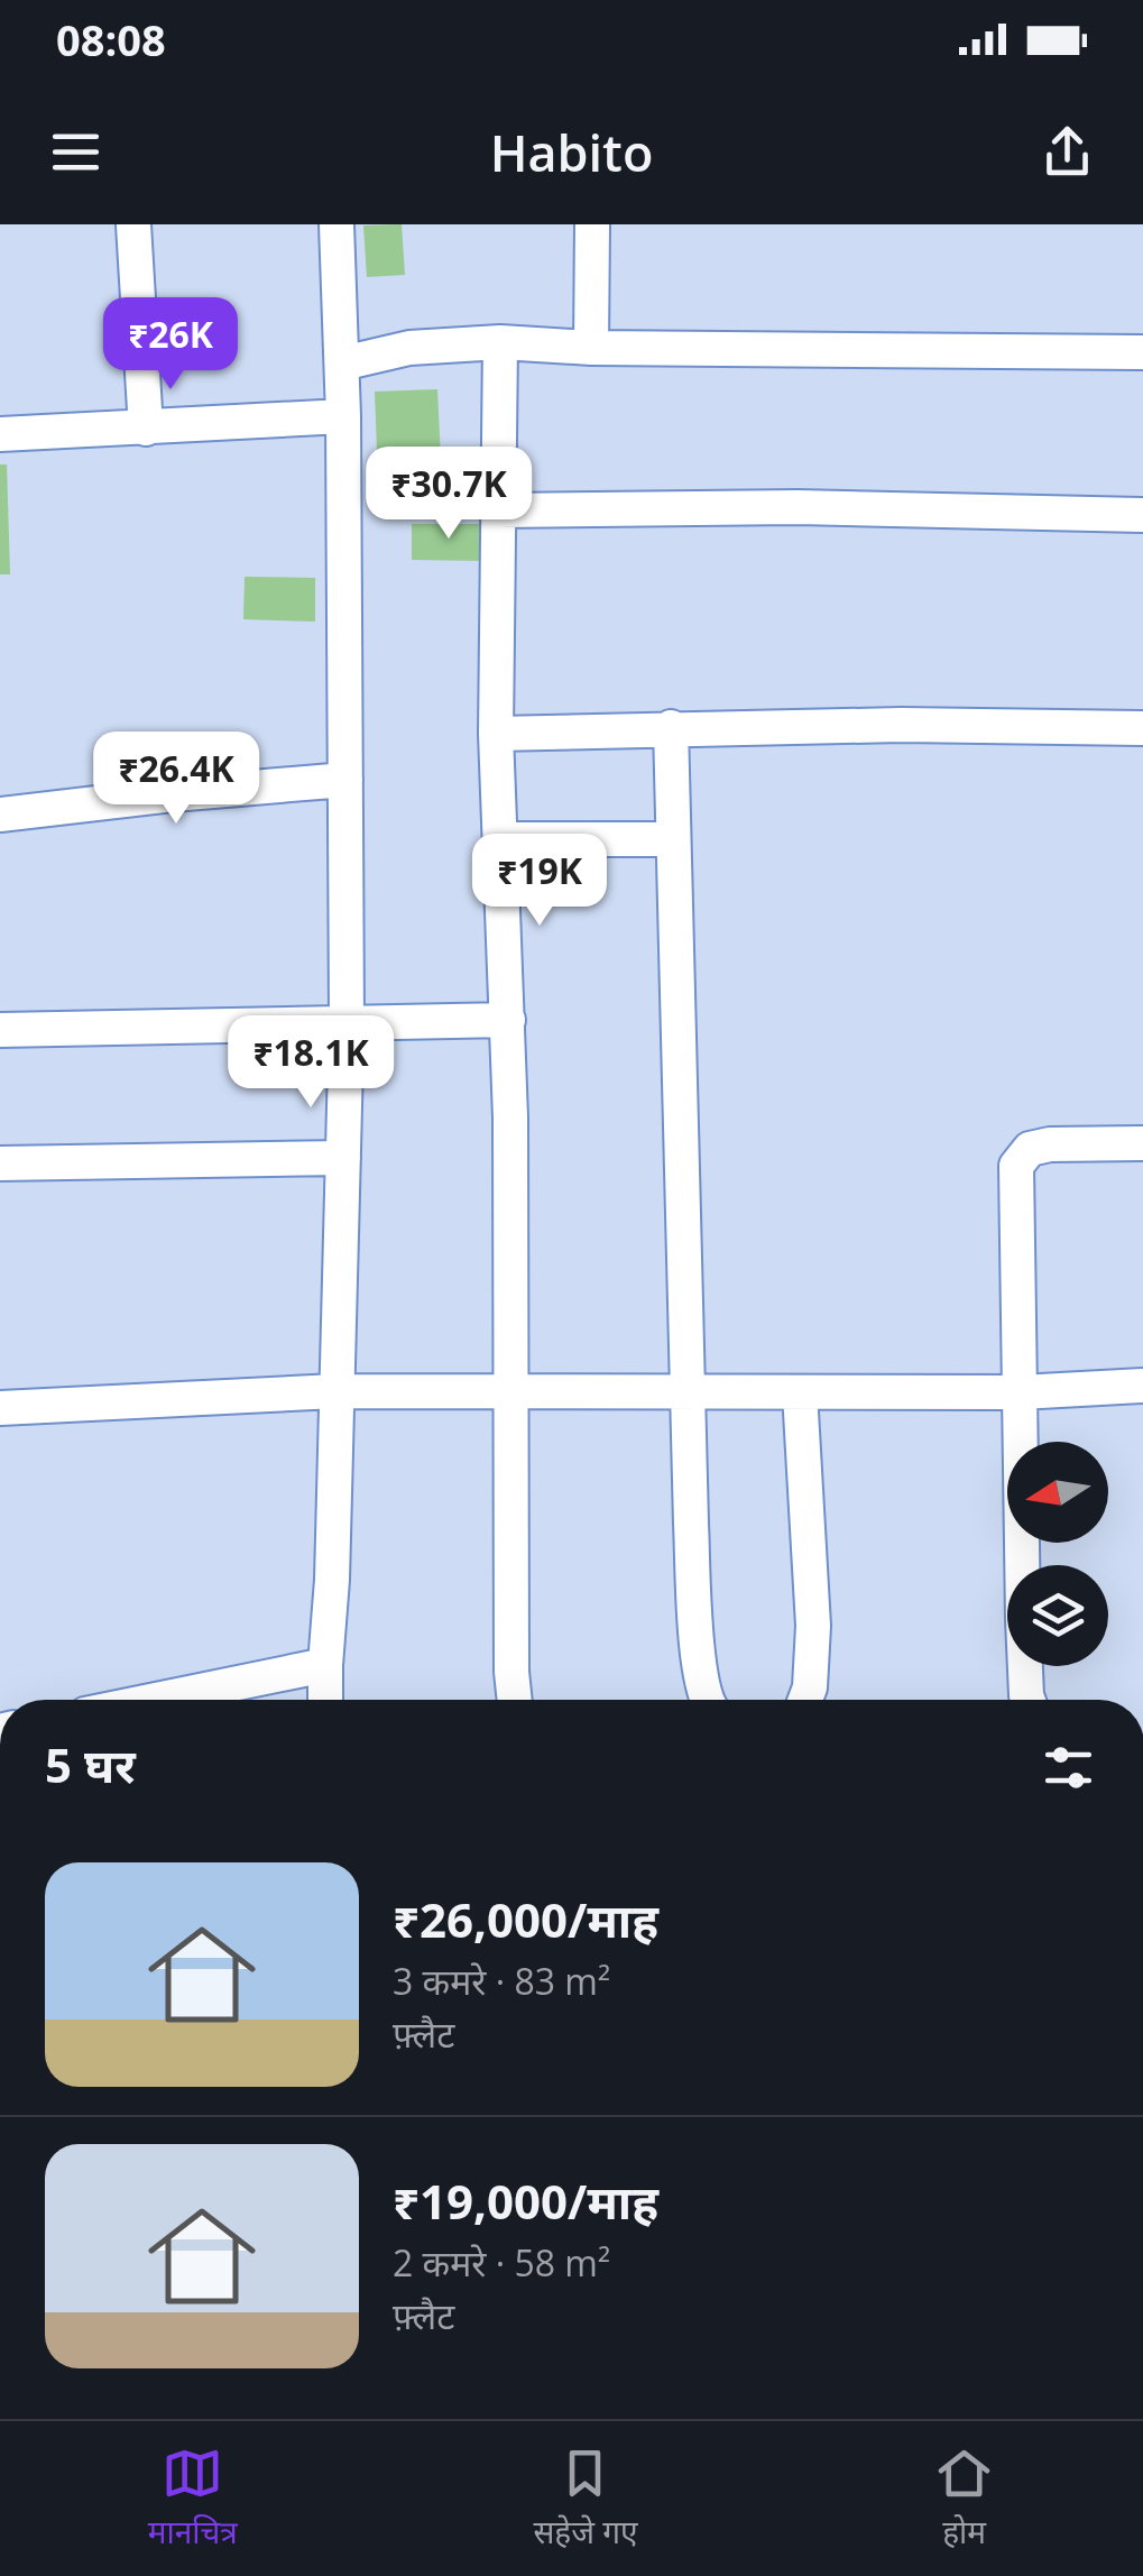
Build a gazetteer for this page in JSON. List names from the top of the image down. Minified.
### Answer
{"north":"left","page":{"status":"08:08","header":"Habito","price":["₹26K","₹30.7K","₹26.4K","₹19K","₹18.1K"],"heading":"5 घर","list":[{"name":"₹26,000/माह","note":"3 कमरे · 83 m² · फ़्लैट"},{"name":"₹19,000/माह","note":"2 कमरे · 58 m² · फ़्लैट"}],"tabs":["मानचित्र","सहेजे गए","होम"]}}
